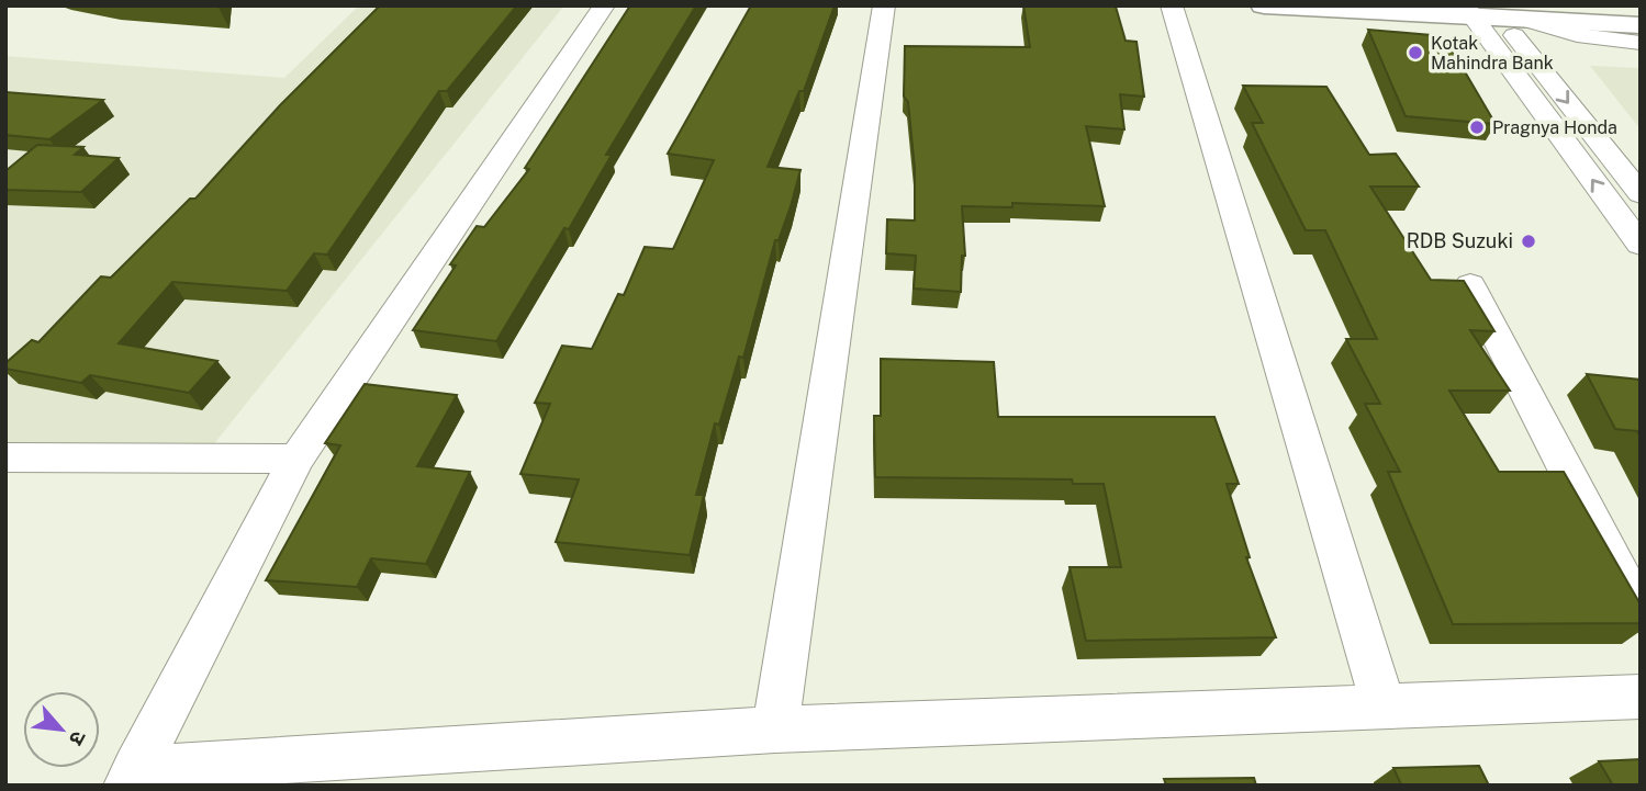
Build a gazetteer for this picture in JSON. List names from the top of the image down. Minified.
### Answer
{"places":["Kotak Mahindra Bank","Pragnya Honda","RDB Suzuki"],"north":"bottom right"}
